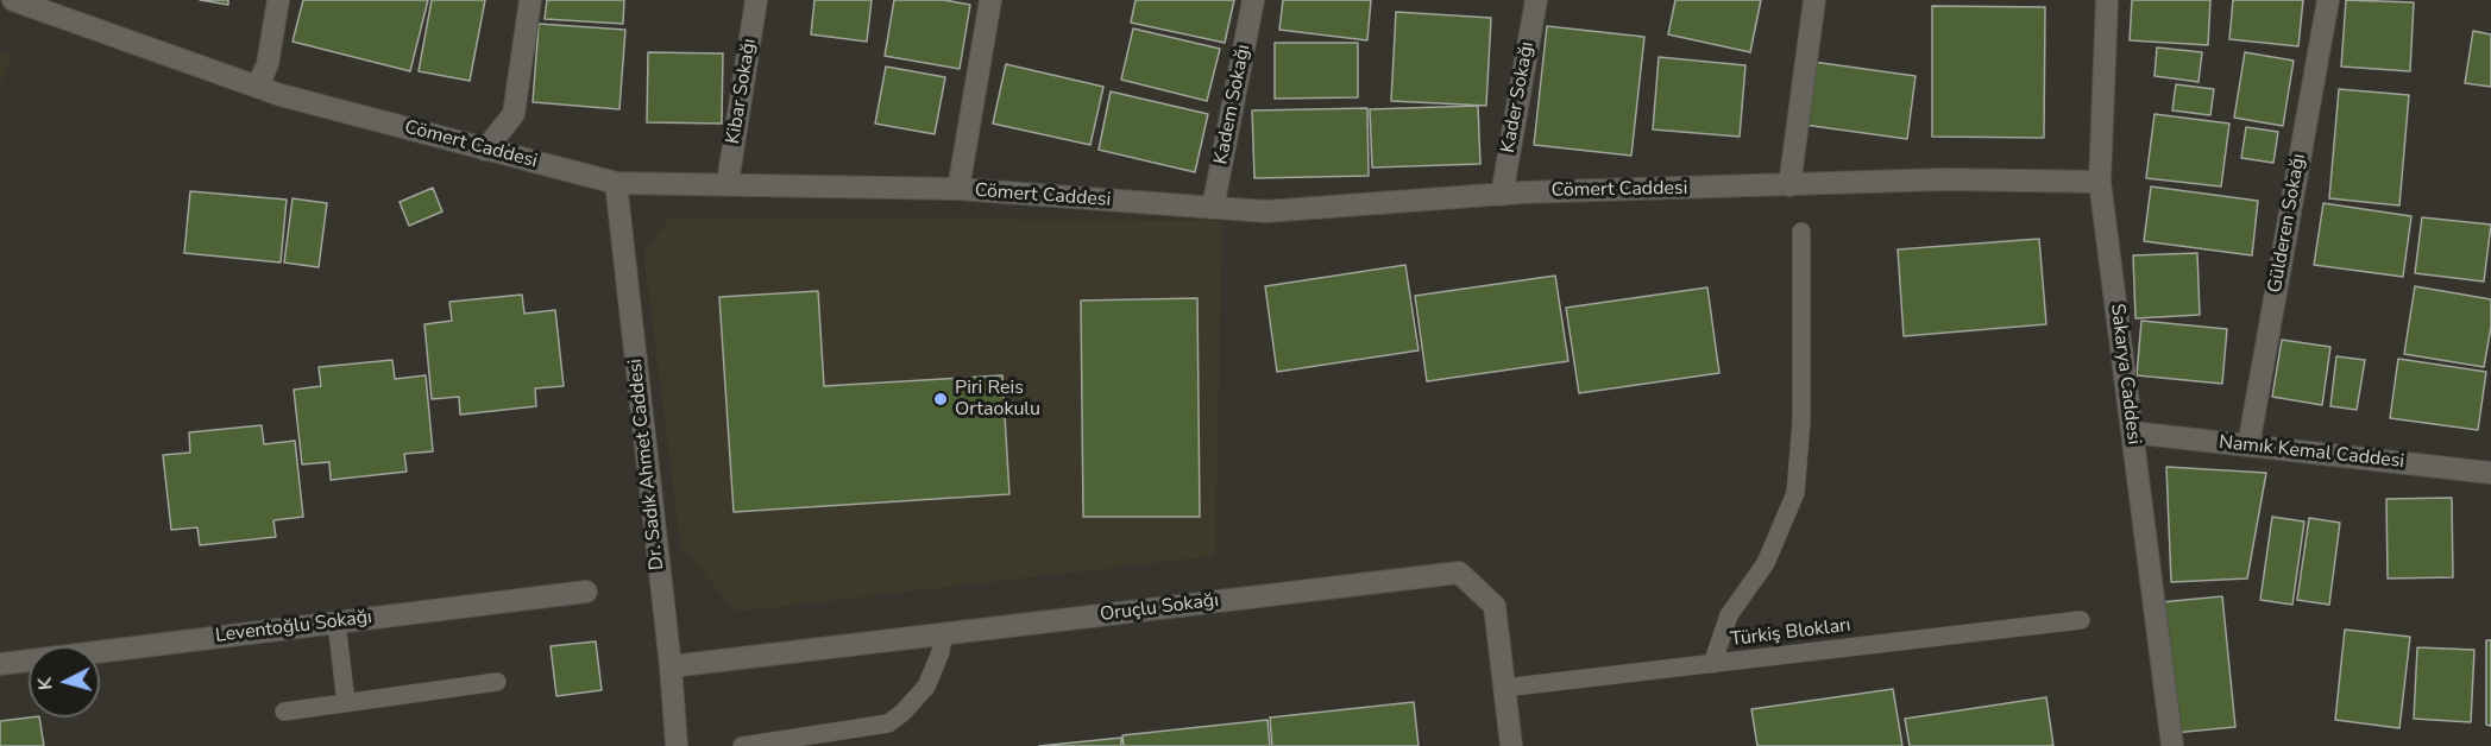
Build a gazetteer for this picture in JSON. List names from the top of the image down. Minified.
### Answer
{"streets":{"street":["Kibar Sokağı","Kader Sokağı","Kadem Sokağı","Cömert Caddesi","Gülderen Sokağı","Sakarya Caddesi","Namık Kemal Caddesi","Dr. Sadık Ahmet Caddesi","Oruçlu Sokağı","Leventoğlu Sokağı"],"lane":["Türkiş Blokları"]},"crossings":[["Kibar Sokağı","Cömert Caddesi"],["Kader Sokağı","Cömert Caddesi"],["Kadem Sokağı","Cömert Caddesi"],["Cömert Caddesi","Sakarya Caddesi"],["Cömert Caddesi","Dr. Sadık Ahmet Caddesi"],["Gülderen Sokağı","Namık Kemal Caddesi"],["Sakarya Caddesi","Namık Kemal Caddesi"],["Dr. Sadık Ahmet Caddesi","Oruçlu Sokağı"],["Oruçlu Sokağı","Türkiş Blokları"]],"places":["Piri Reis Ortaokulu"],"north":"left"}
